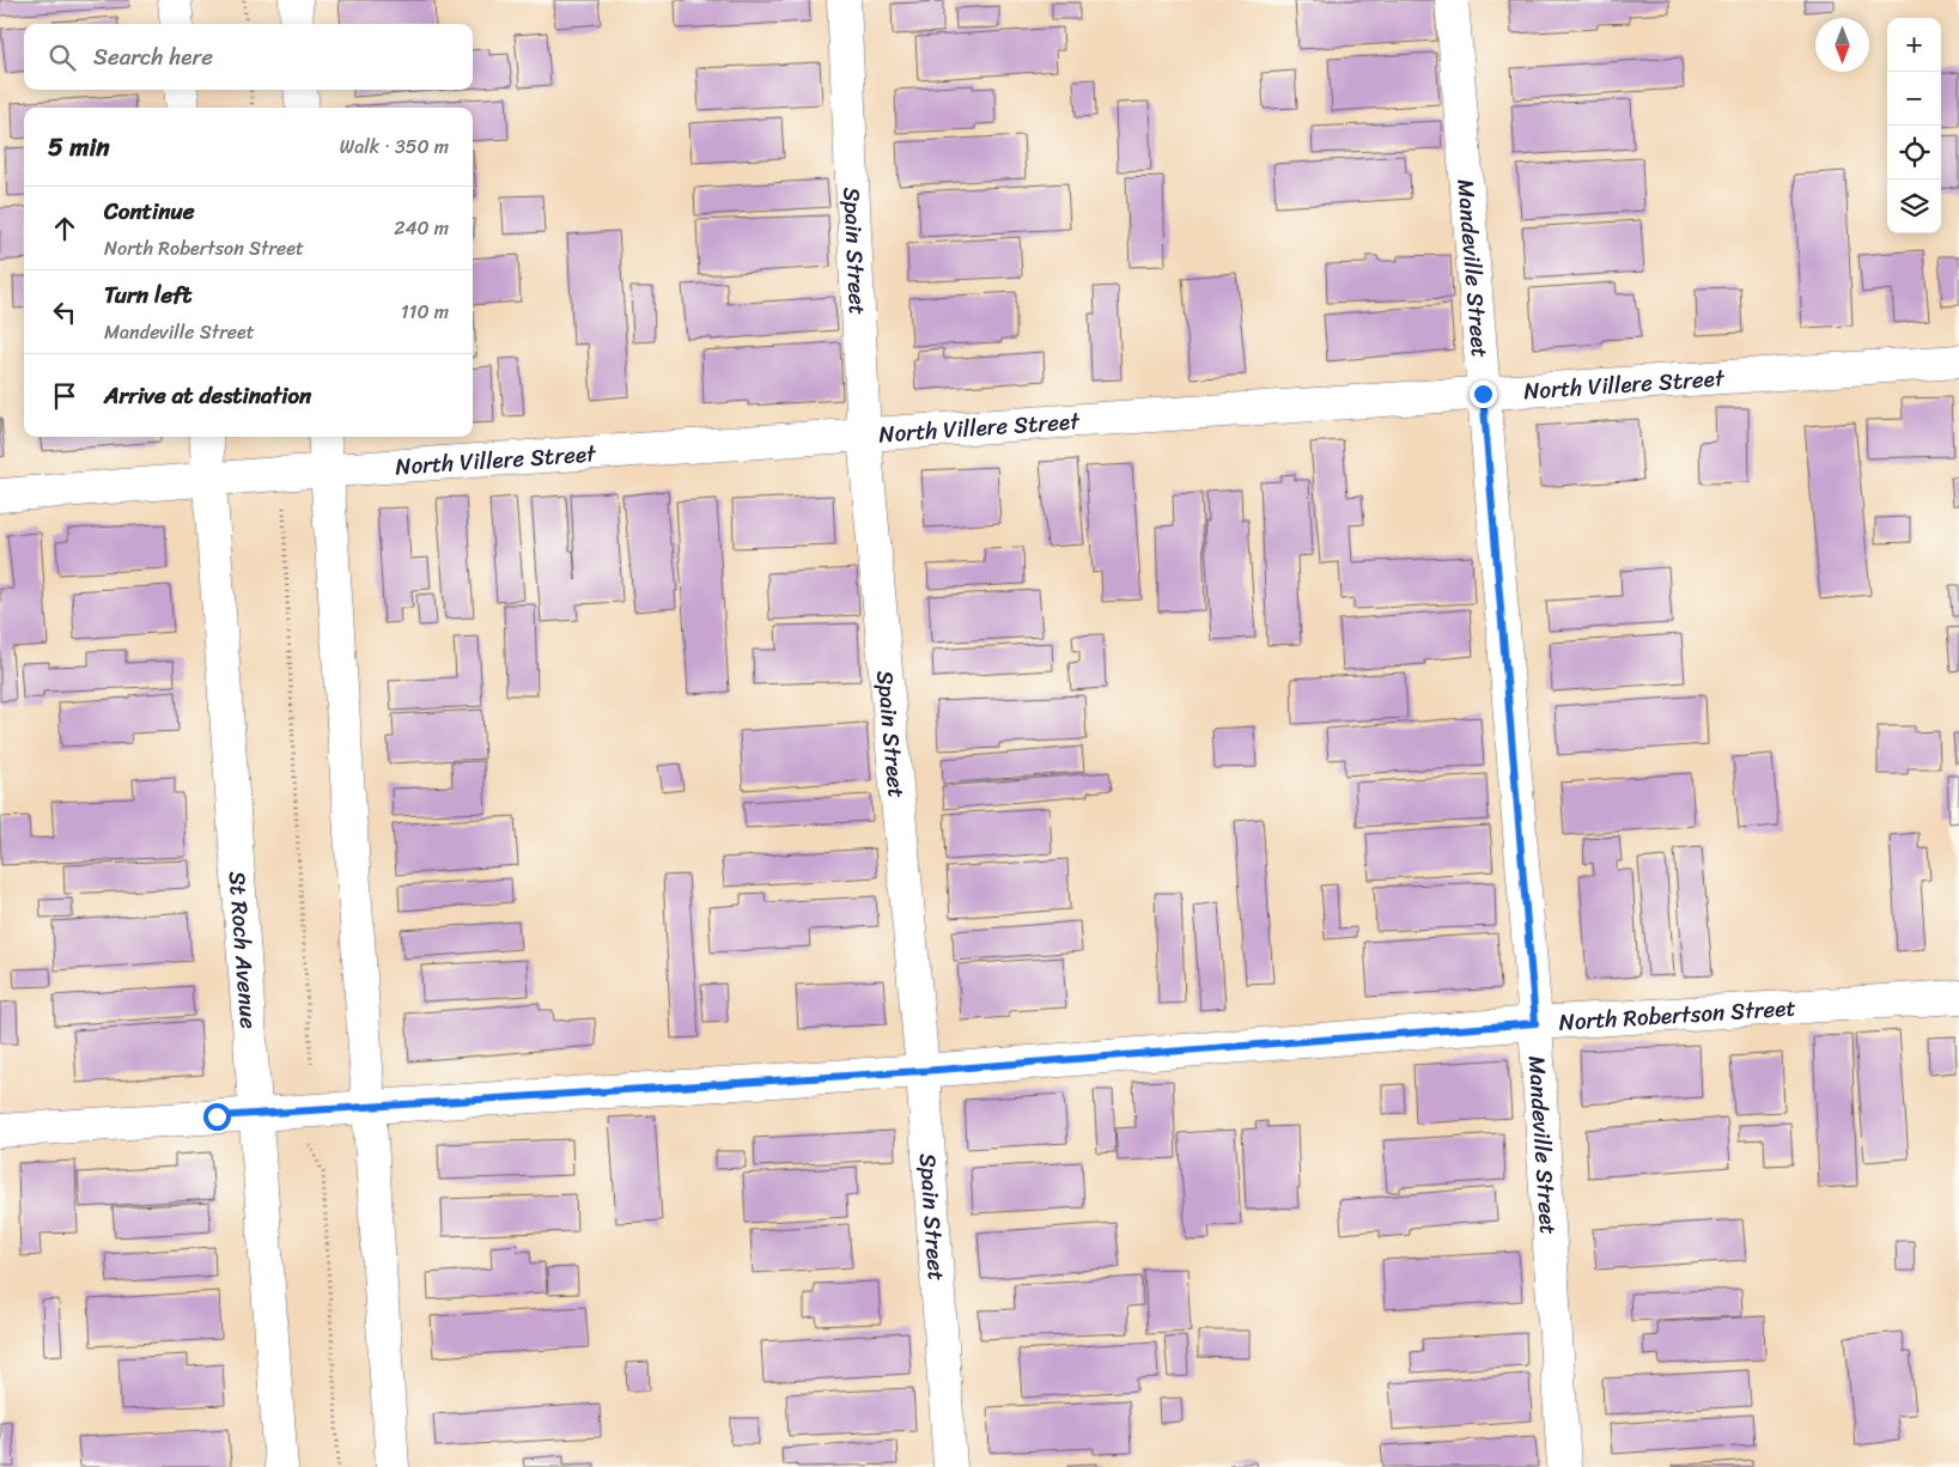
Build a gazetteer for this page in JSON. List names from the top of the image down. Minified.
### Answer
{"streets":{"street":["Spain Street","Mandeville Street","North Villere Street","St Roch Avenue","North Robertson Street"]},"crossings":[["Spain Street","North Villere Street"],["Spain Street","North Robertson Street"],["Mandeville Street","North Villere Street"],["Mandeville Street","North Robertson Street"],["North Villere Street","St Roch Avenue"],["St Roch Avenue","North Robertson Street"]],"north":"bottom","page":{"map_buttons":["+","−"],"search":"Search here","heading":["5 min","Walk · 350 m"],"list":[["Continue","North Robertson Street","240 m"],["Turn left","Mandeville Street","110 m"],"Arrive at destination"]}}
